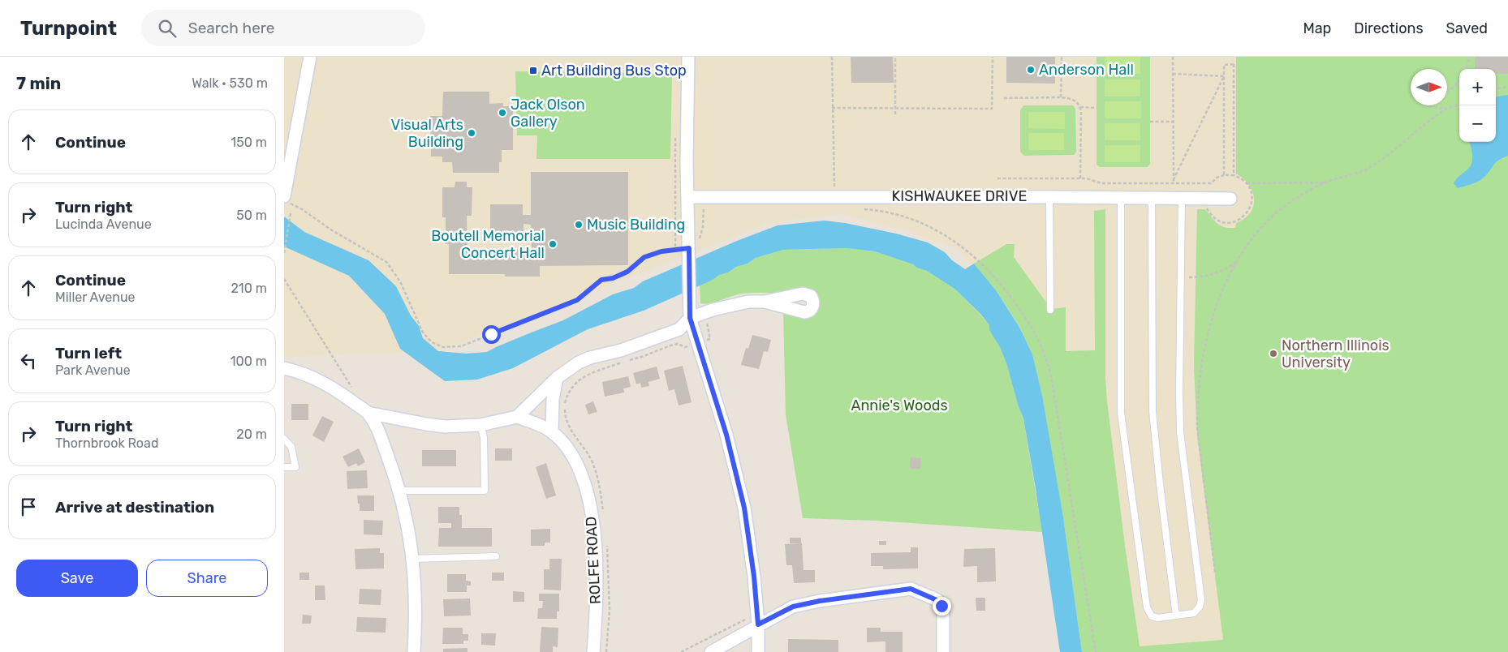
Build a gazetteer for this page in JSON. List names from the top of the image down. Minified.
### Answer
{"streets":{"street":["KISHWAUKEE DRIVE","ROLFE ROAD"]},"parks":["Annie's Woods"],"places":{"other":["Anderson Hall","Jack Olson Gallery","Visual Arts Building","Music Building","Boutell Memorial Concert Hall","Northern Illinois University"],"transit":["Art Building Bus Stop"]},"north":"right","page":{"header":"Turnpoint","search":"Search here","nav":["Map","Directions","Saved"],"heading":["7 min","Walk · 530 m"],"map_buttons":["+","−"],"list":[["Continue","150 m"],["Turn right","Lucinda Avenue","50 m"],["Continue","Miller Avenue","210 m"],["Turn left","Park Avenue","100 m"],["Turn right","Thornbrook Road","20 m"],"Arrive at destination"],"buttons":["Save","Share"]}}
